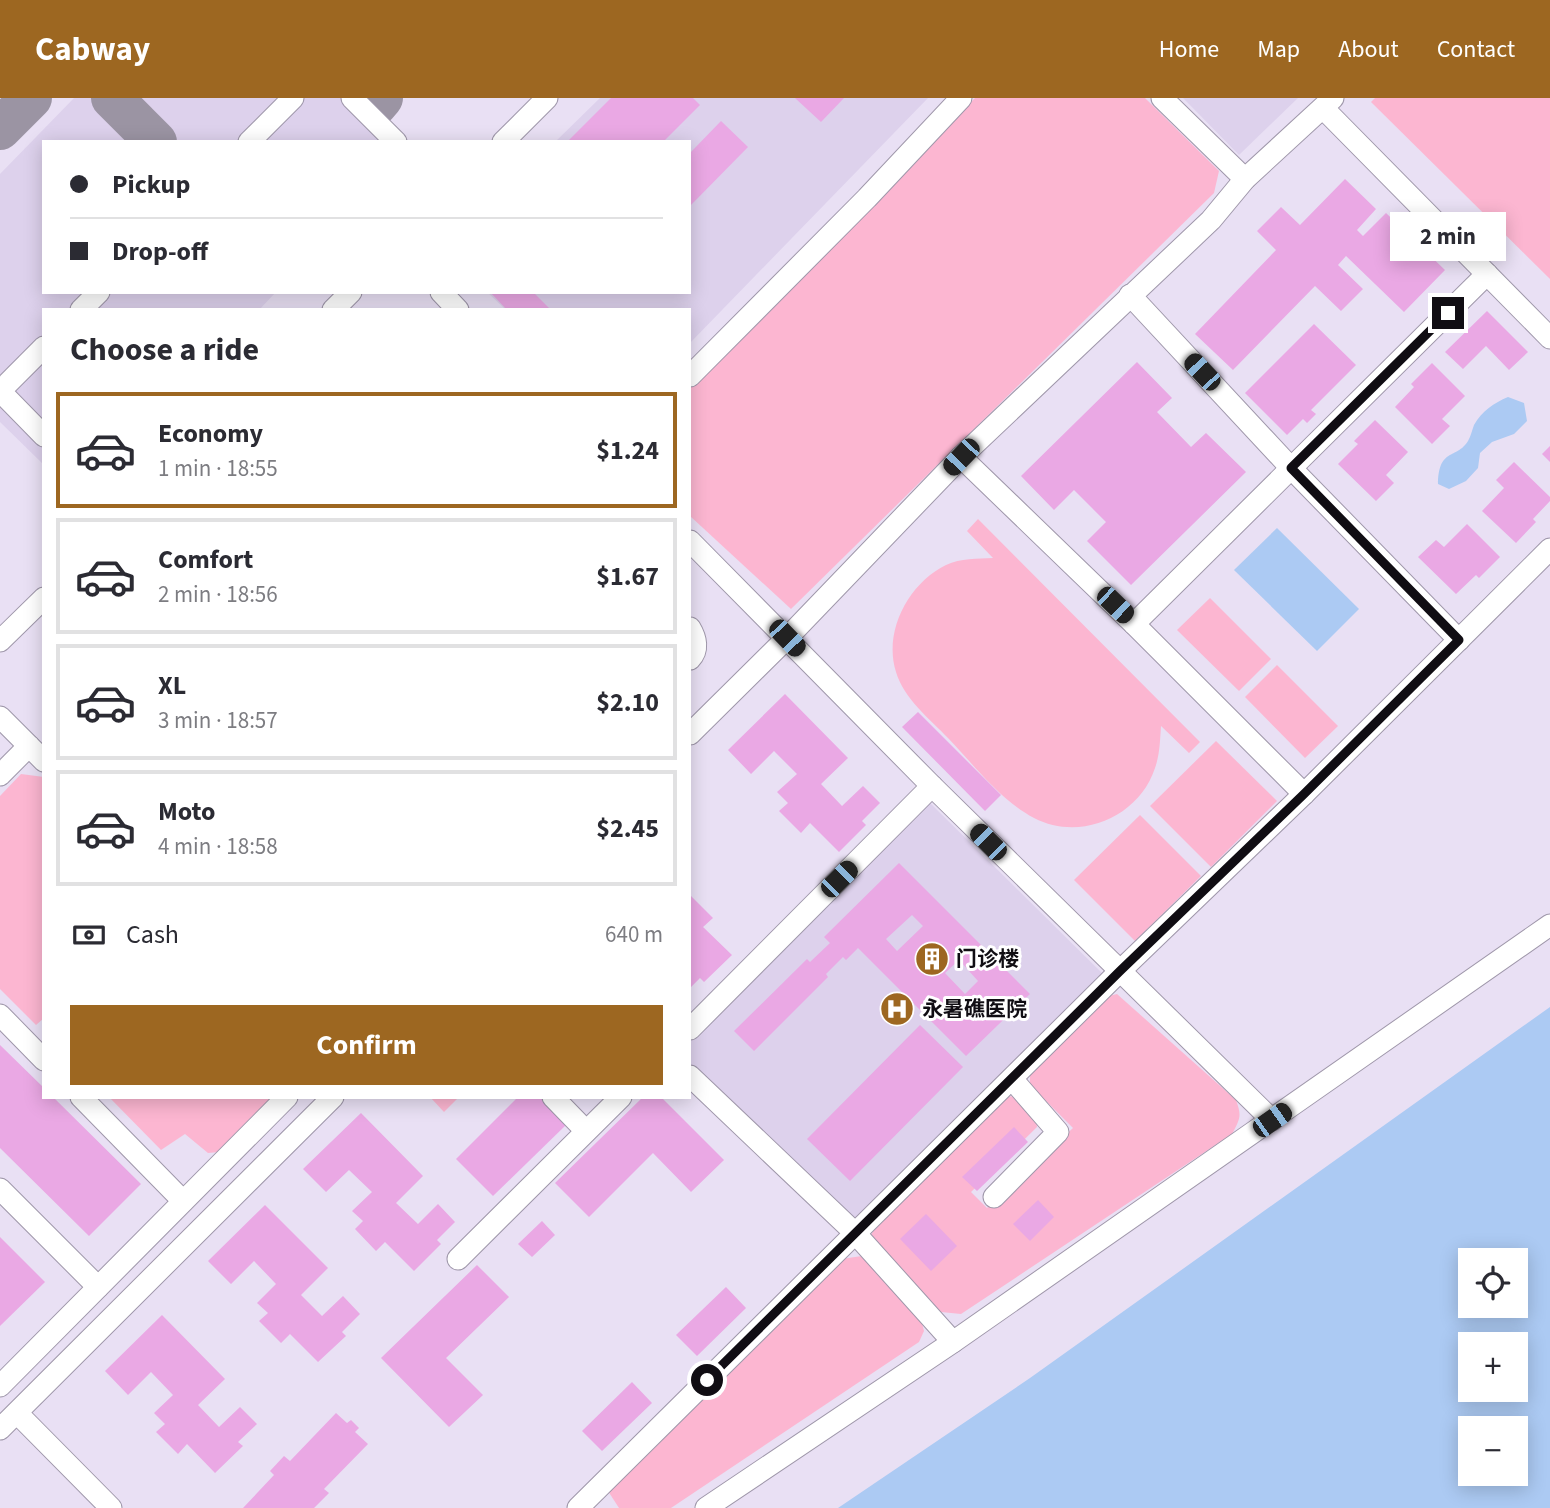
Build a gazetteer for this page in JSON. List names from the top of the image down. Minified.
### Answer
{"places":{"building":["门诊楼"],"hospital":["永暑礁医院"]},"page":{"header":"Cabway","nav":["Home","Map","About","Contact"],"banner":["Pickup","Drop-off"],"bubble":"2 min","heading":"Choose a ride","list":[{"name":"Economy","note":"1 min · 18:55","value":"$1.24"},{"name":"Comfort","note":"2 min · 18:56","value":"$1.67"},{"name":"XL","note":"3 min · 18:57","value":"$2.10"},{"name":"Moto","note":"4 min · 18:58","value":"$2.45"}],"pay":["Cash","640 m"],"buttons":"Confirm","map_buttons":["+","−"]}}
